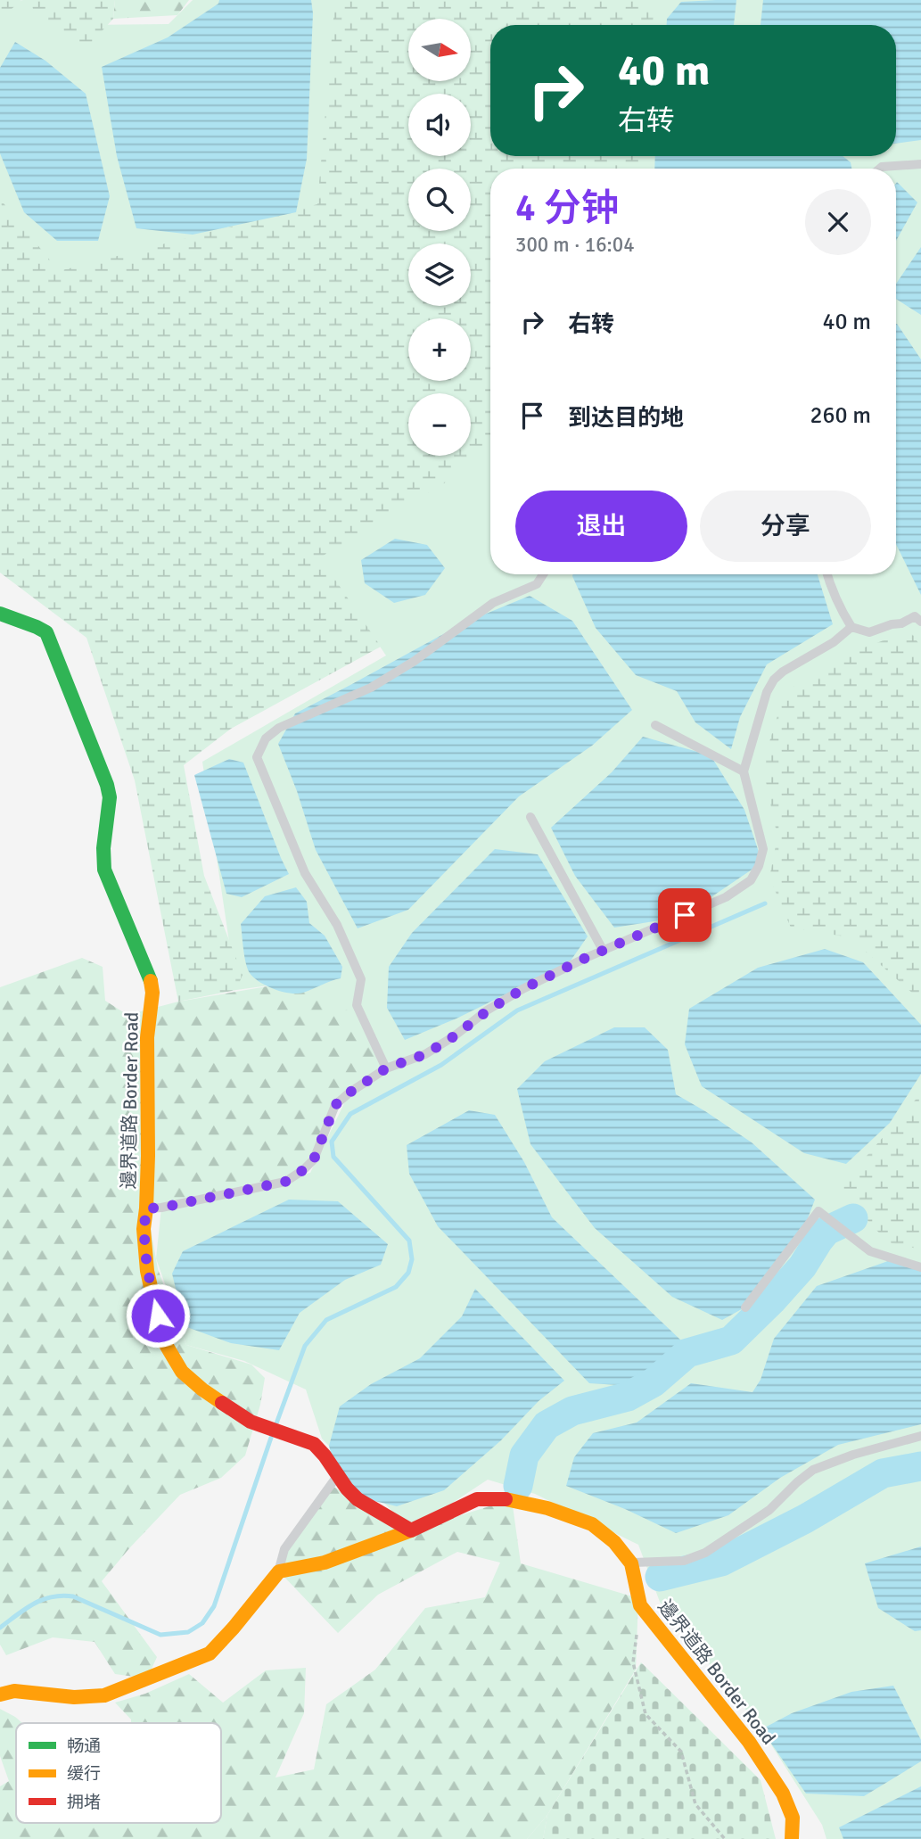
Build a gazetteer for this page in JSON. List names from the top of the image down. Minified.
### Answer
{"streets":{"street":["邊界道路 Border Road"]},"legend":["畅通","缓行","拥堵"],"north":"right","page":{"map_buttons":["+","−"],"turn":["40 m","右转"],"heading":["4 分钟","300 m · 16:04"],"list":[{"name":"右转","value":"40 m"},{"name":"到达目的地","value":"260 m"}],"buttons":["退出","分享"]}}
